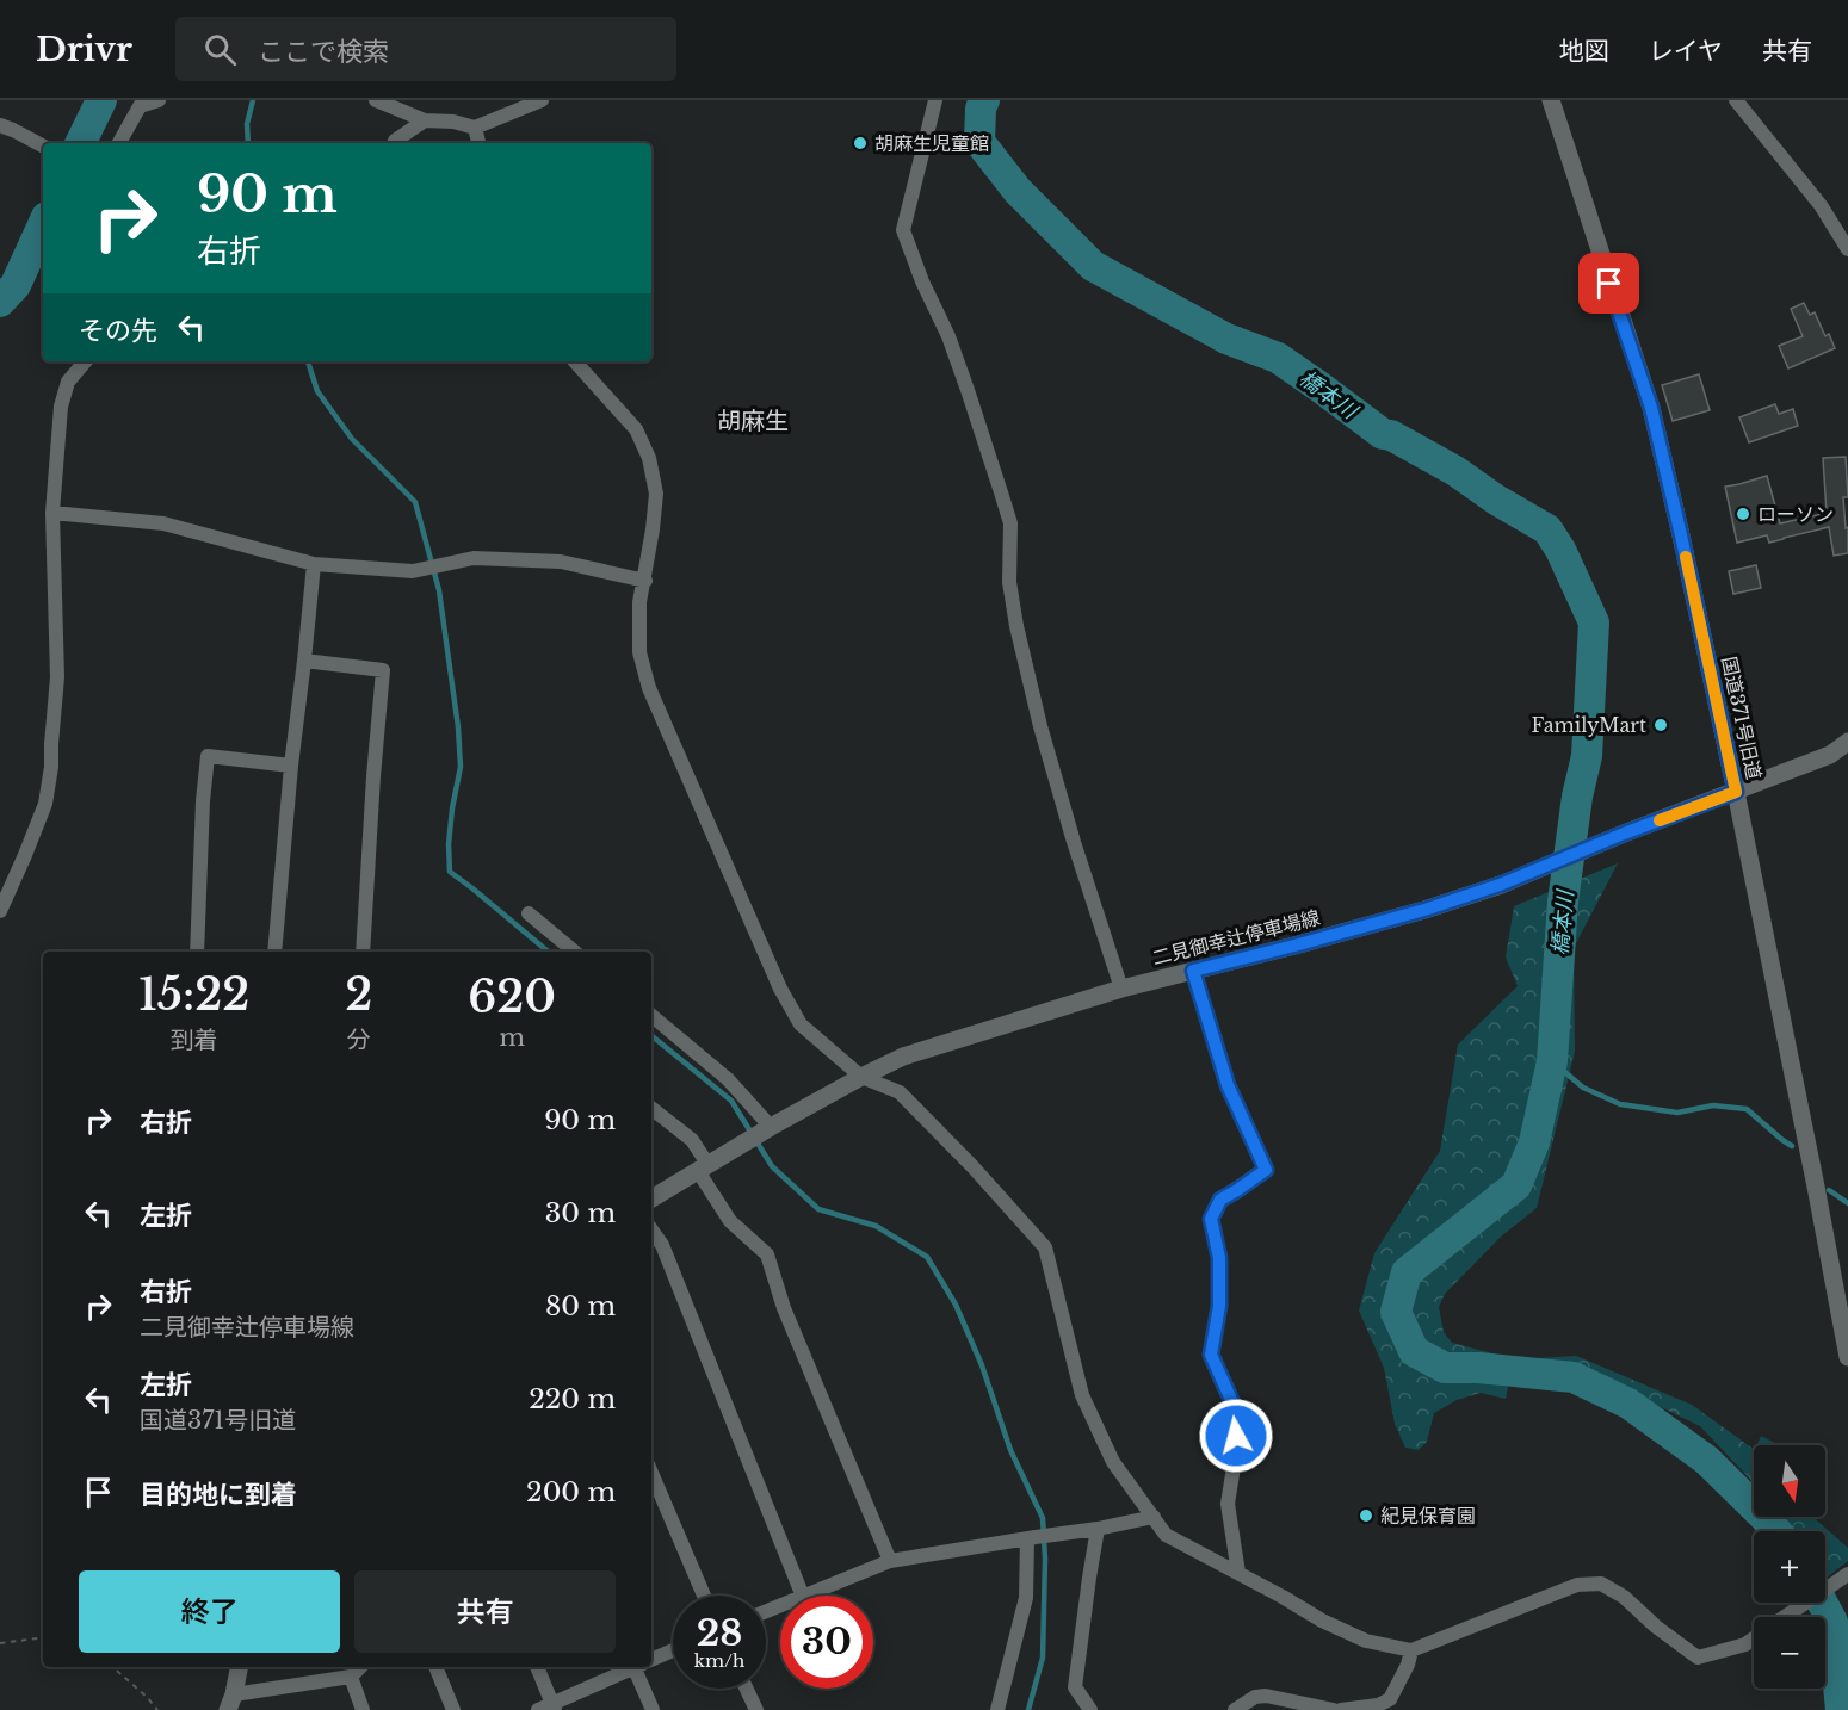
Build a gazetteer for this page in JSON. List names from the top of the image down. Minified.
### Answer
{"streets":{"main road":["国道371号旧道","二見御幸辻停車場線"]},"crossings":[["国道371号旧道","二見御幸辻停車場線"]],"districts":["胡麻生"],"water":["橋本川"],"places":["胡麻生児童館","ローソン","FamilyMart","紀見保育園"],"north":"bottom","page":{"header":"Drivr","search":"ここで検索","nav":["地図","レイヤ","共有"],"turn":["90 m","右折"],"then":"その先","eta":["15:22","到着","2","分","620","m"],"list":[{"name":"右折","value":"90 m"},{"name":"左折","value":"30 m"},{"name":"右折","note":"二見御幸辻停車場線","value":"80 m"},{"name":"左折","note":"国道371号旧道","value":"220 m"},{"name":"目的地に到着","value":"200 m"}],"map_buttons":["+","−"],"buttons":["終了","共有"],"speed":"28 km/h","limit":"30"}}
